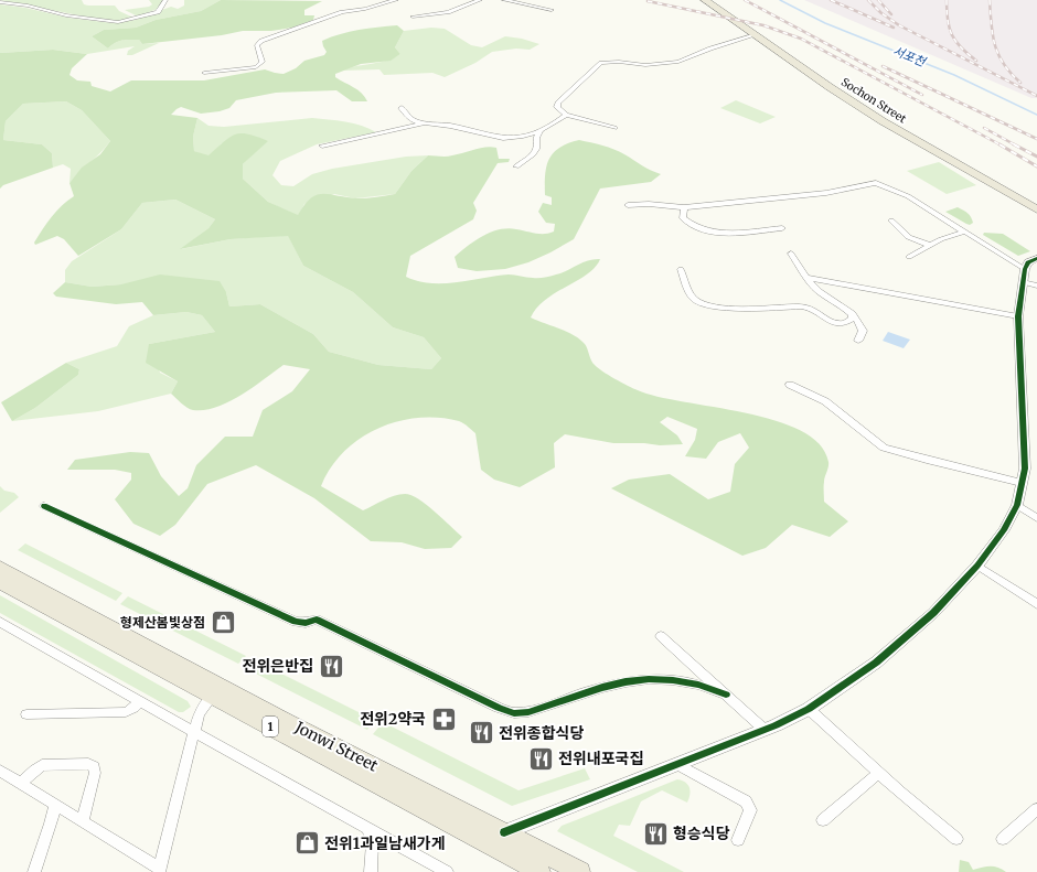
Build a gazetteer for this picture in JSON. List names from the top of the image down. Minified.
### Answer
{"streets":{"main road":["Sochon Street","1","Jonwi Street"]},"water":["서포천"],"places":{"shop":["형제산봄빛상점","전위1과일남새가게"],"restaurant":["전위은반집","전위종합식당","전위내포국집","형승식당"],"pharmacy":["전위2약국"]}}
